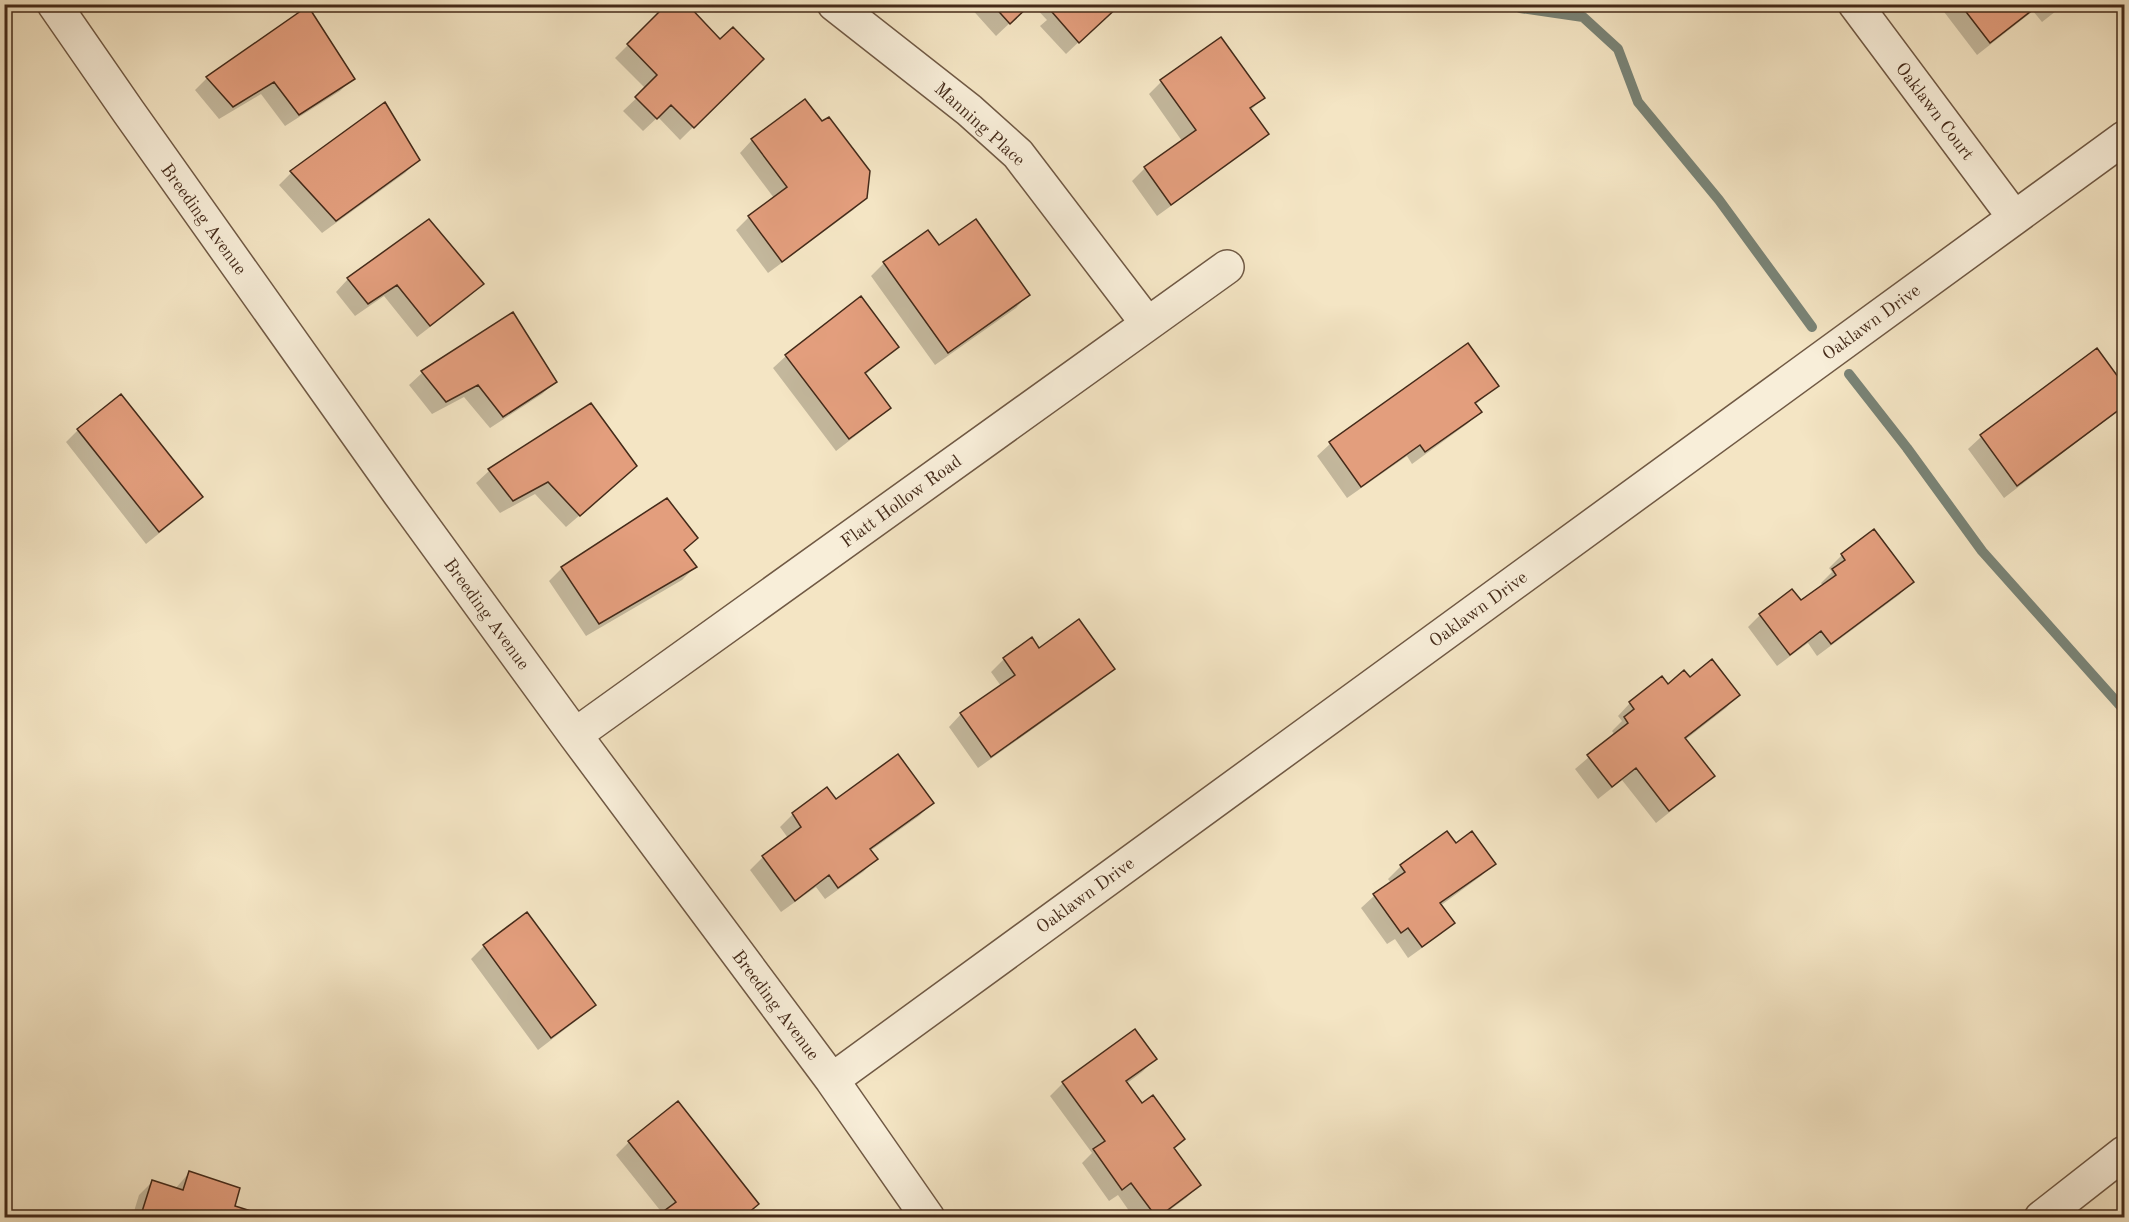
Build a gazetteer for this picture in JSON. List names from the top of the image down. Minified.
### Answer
{"streets":{"street":["Oaklawn Court","Manning Place","Breeding Avenue","Oaklawn Drive","Flatt Hollow Road"]},"crossings":[["Oaklawn Court","Oaklawn Drive"],["Manning Place","Flatt Hollow Road"],["Breeding Avenue","Oaklawn Drive"],["Breeding Avenue","Flatt Hollow Road"]]}
